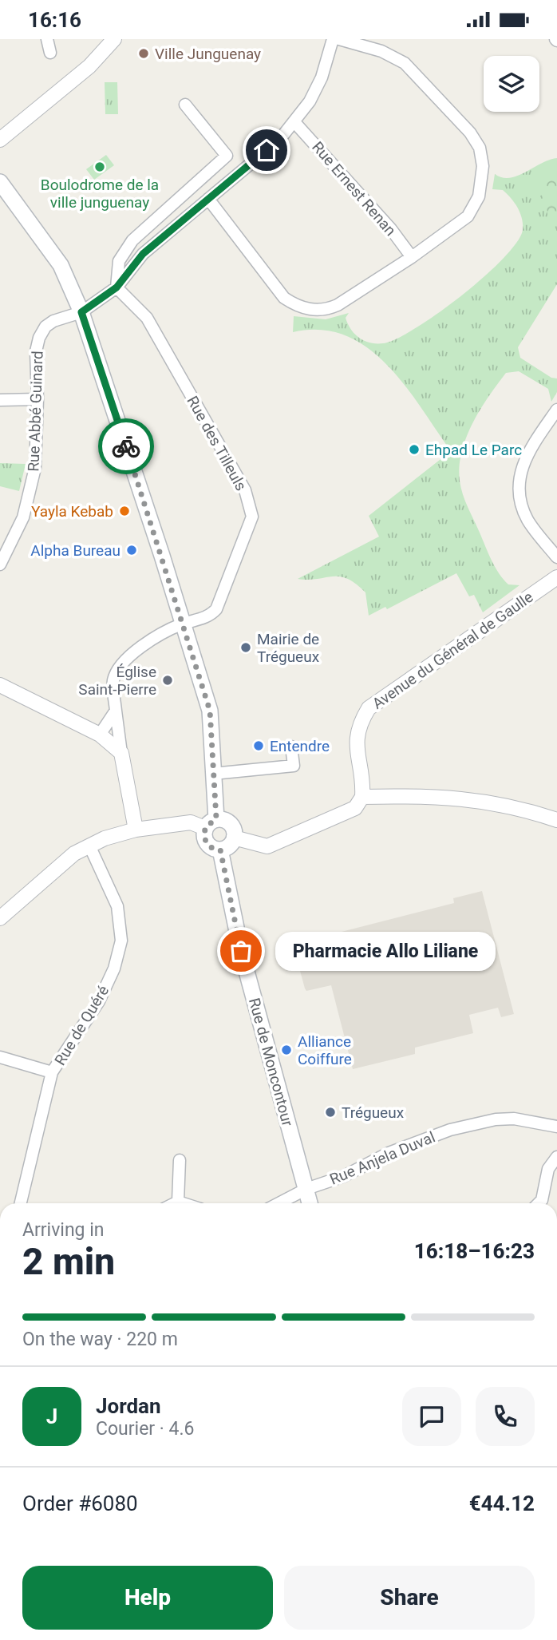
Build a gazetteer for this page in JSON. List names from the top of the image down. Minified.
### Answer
{"streets":{"main road":["Rue de Moncontour"],"street":["Rue Ernest Renan","Rue Abbé Guinard","Rue des Tilleuls","Avenue du Général de Gaulle","Rue de Quéré","Rue Anjela Duval"]},"crossings":[["Rue Ernest Renan","Rue Abbé Guinard"],["Rue Abbé Guinard","Rue des Tilleuls"],["Rue de Moncontour","Rue Anjela Duval"]],"places":["Ville Junguenay","Boulodrome de la ville junguenay","Ehpad Le Parc","Yayla Kebab","Alpha Bureau","Mairie de Trégueux","Église Saint-Pierre","Entendre","Pharmacie Allo Liliane","Alliance Coiffure","Trégueux"],"page":{"status":"16:16","bubble":"Pharmacie Allo Liliane","heading":["2 min","Arriving in","16:18–16:23"],"panel":["Jordan","Courier · 4.6","Order #6080","€44.12"],"bar":"On the way · 220 m","round":"J","buttons":["Help","Share"]}}
